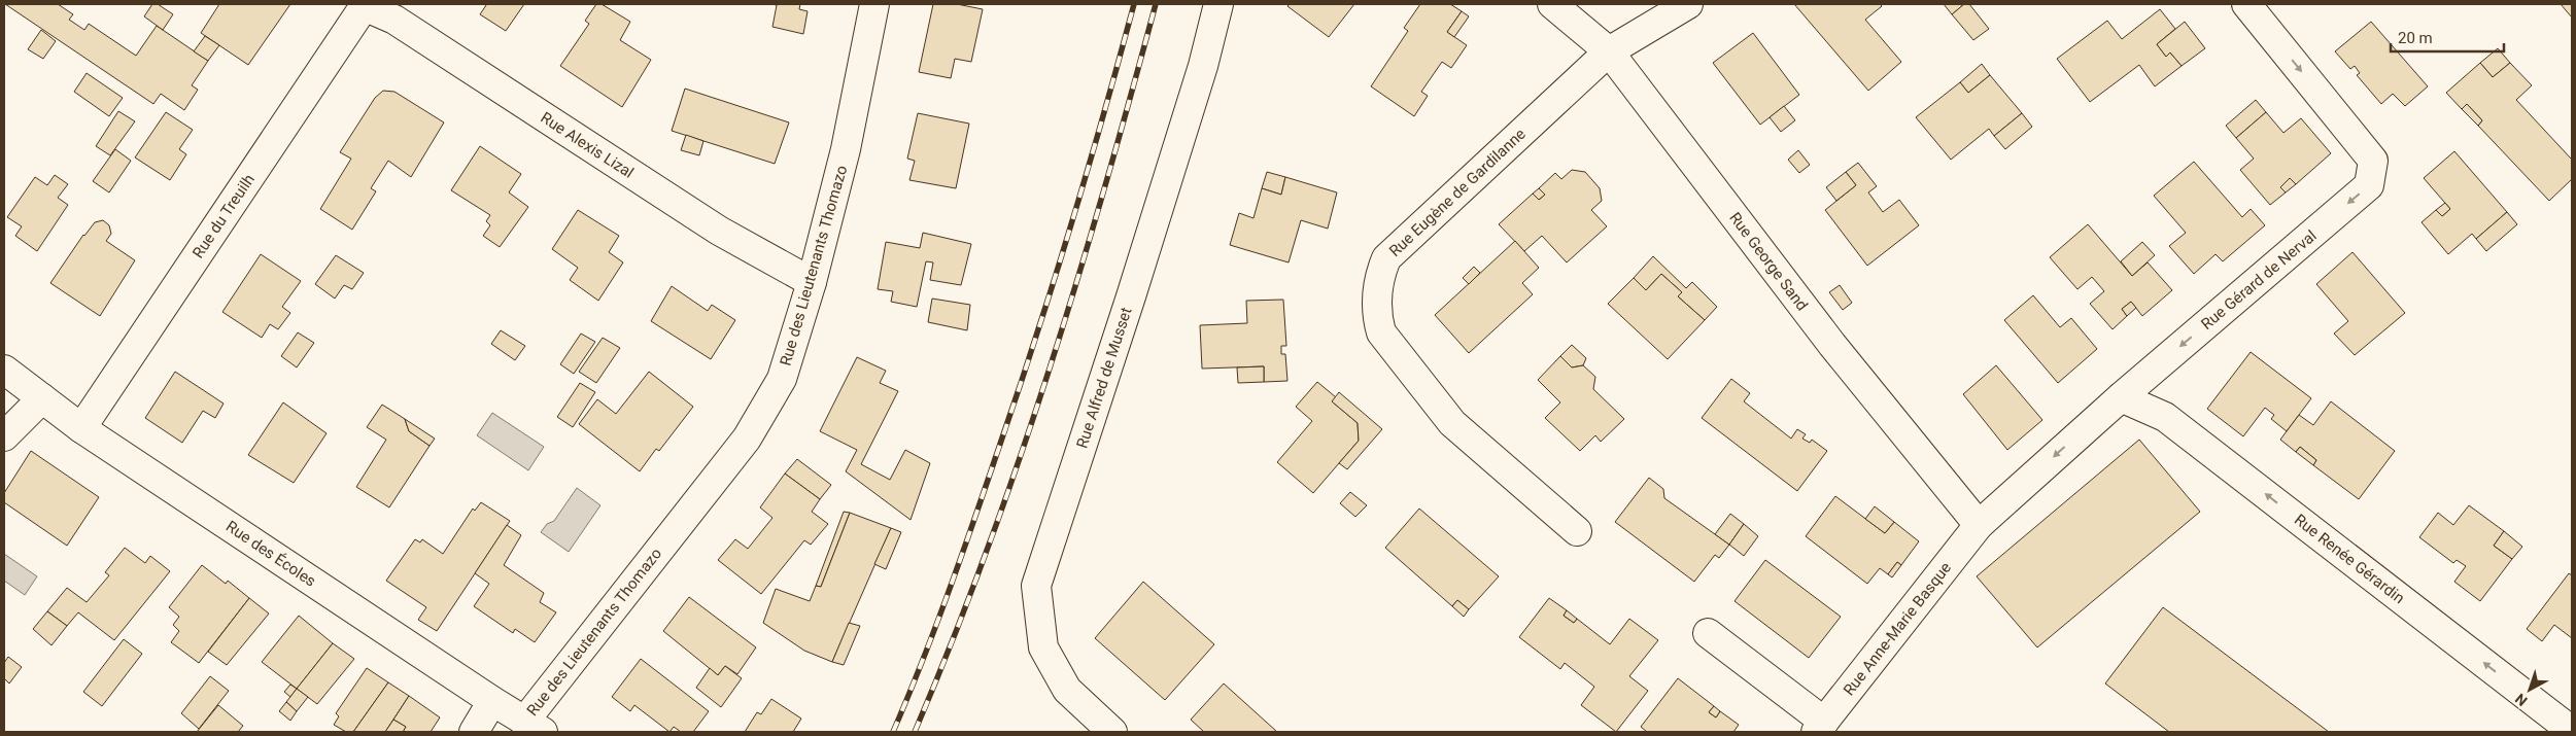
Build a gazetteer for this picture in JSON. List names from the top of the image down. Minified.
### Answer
{"streets":{"street":["Rue Alexis Lizal","Rue Eugène de Gardilanne","Rue du Treuilh","Rue George Sand","Rue des Lieutenants Thomazo","Rue Gérard de Nerval","Rue Alfred de Musset","Rue des Écoles","Rue Renée Gérardin","Rue Anne-Marie Basque"]},"crossings":[["Rue Alexis Lizal","Rue du Treuilh"],["Rue Alexis Lizal","Rue des Lieutenants Thomazo"],["Rue Eugène de Gardilanne","Rue George Sand"],["Rue du Treuilh","Rue des Écoles"],["Rue George Sand","Rue Gérard de Nerval"],["Rue George Sand","Rue Anne-Marie Basque"],["Rue des Lieutenants Thomazo","Rue des Écoles"],["Rue Gérard de Nerval","Rue Renée Gérardin"],["Rue Gérard de Nerval","Rue Anne-Marie Basque"]],"one_way":["Rue Renée Gérardin"],"scale_bar":"20 m","north":"bottom left"}
